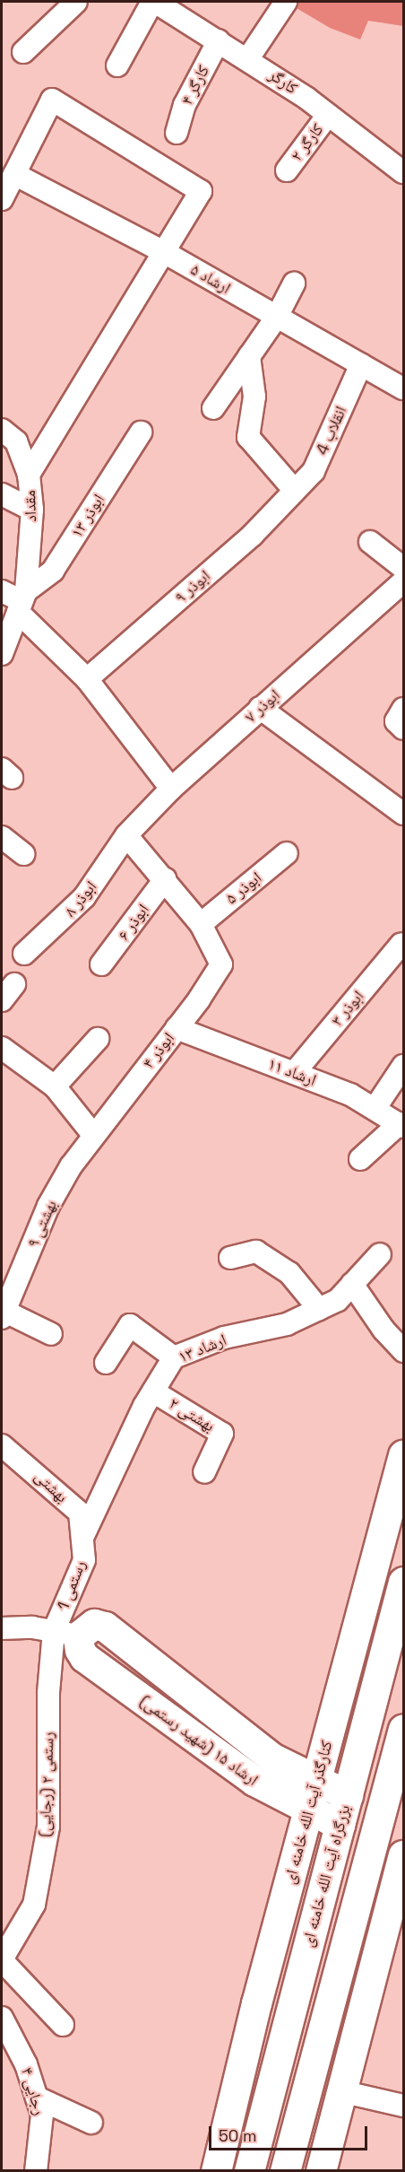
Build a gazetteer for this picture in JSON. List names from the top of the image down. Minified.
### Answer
{"streets":{"main road":["ارشاد ۱۵ (شهید رستمی)","کنارگذر آیت الله خامنه ای","بزرگراه آیت الله خامنه ای"],"street":["کارگر","کارگر ۴","کارگر ۲","ارشاد ۵","انقلاب 4","مقداد","ابوذر ۱۳","ابوذر ۹","ابوذر ۷","ابوذر ۵","ابوذر ۸","ابوذر ۶","ابوذر ۳","ابوذر ۴","ارشاد ۱۱","بهشتی ۹","ارشاد ۱۳","بهشتی ۲","بهشتی","رستمی 1","رستمی ۲ (رجایی)","رجایی ۴"]},"crossings":[["کارگر","کارگر ۴"],["کارگر","کارگر ۲"],["ارشاد ۵","انقلاب 4"],["انقلاب 4","ابوذر ۹"],["مقداد","ابوذر ۱۳"],["ابوذر ۷","ابوذر ۸"],["ابوذر ۵","ابوذر ۴"],["ابوذر ۳","ارشاد ۱۱"],["ابوذر ۴","ارشاد ۱۱"],["ابوذر ۴","بهشتی ۹"],["ارشاد ۱۳","بهشتی ۲"],["ارشاد ۱۳","بهشتی"],["ارشاد ۱۳","رستمی 1"],["بهشتی","رستمی 1"],["رستمی 1","ارشاد ۱۵ (شهید رستمی)"],["رستمی 1","رستمی ۲ (رجایی)"],["ارشاد ۱۵ (شهید رستمی)","رستمی ۲ (رجایی)"],["ارشاد ۱۵ (شهید رستمی)","کنارگذر آیت الله خامنه ای"],["ارشاد ۱۵ (شهید رستمی)","بزرگراه آیت الله خامنه ای"]],"scale_bar":"50 m"}
